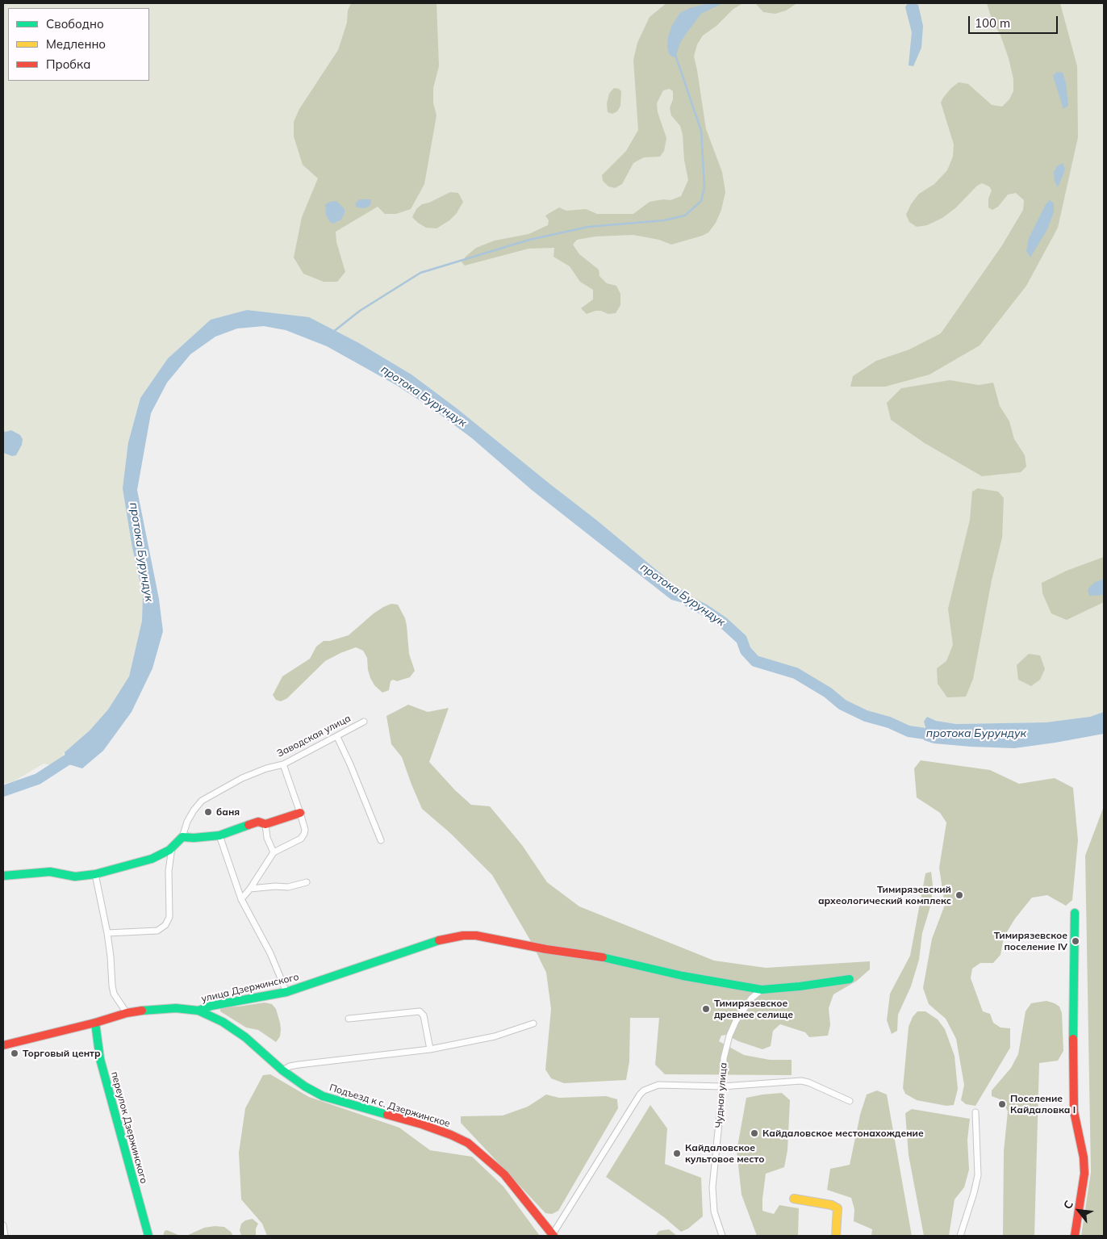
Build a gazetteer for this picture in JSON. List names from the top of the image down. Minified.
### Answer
{"streets":{"street":["Заводская улица","улица Дзержинского","Чудная улица","Подъезд к с. Дзержинское","переулок Дзержинского"]},"crossings":[["улица Дзержинского","Чудная улица"],["улица Дзержинского","Подъезд к с. Дзержинское"],["улица Дзержинского","переулок Дзержинского"]],"water":["протока Бурундук"],"places":["баня","Тимирязевский археологический комплекс","Тимирязевское поселение IV","Тимирязевское древнее селище","Торговый центр","Поселение Кайдаловка I","Кайдаловское местонахождение","Кайдаловское культовое место"],"legend":["Свободно","Медленно","Пробка"],"scale_bar":"100 m","north":"top left"}
